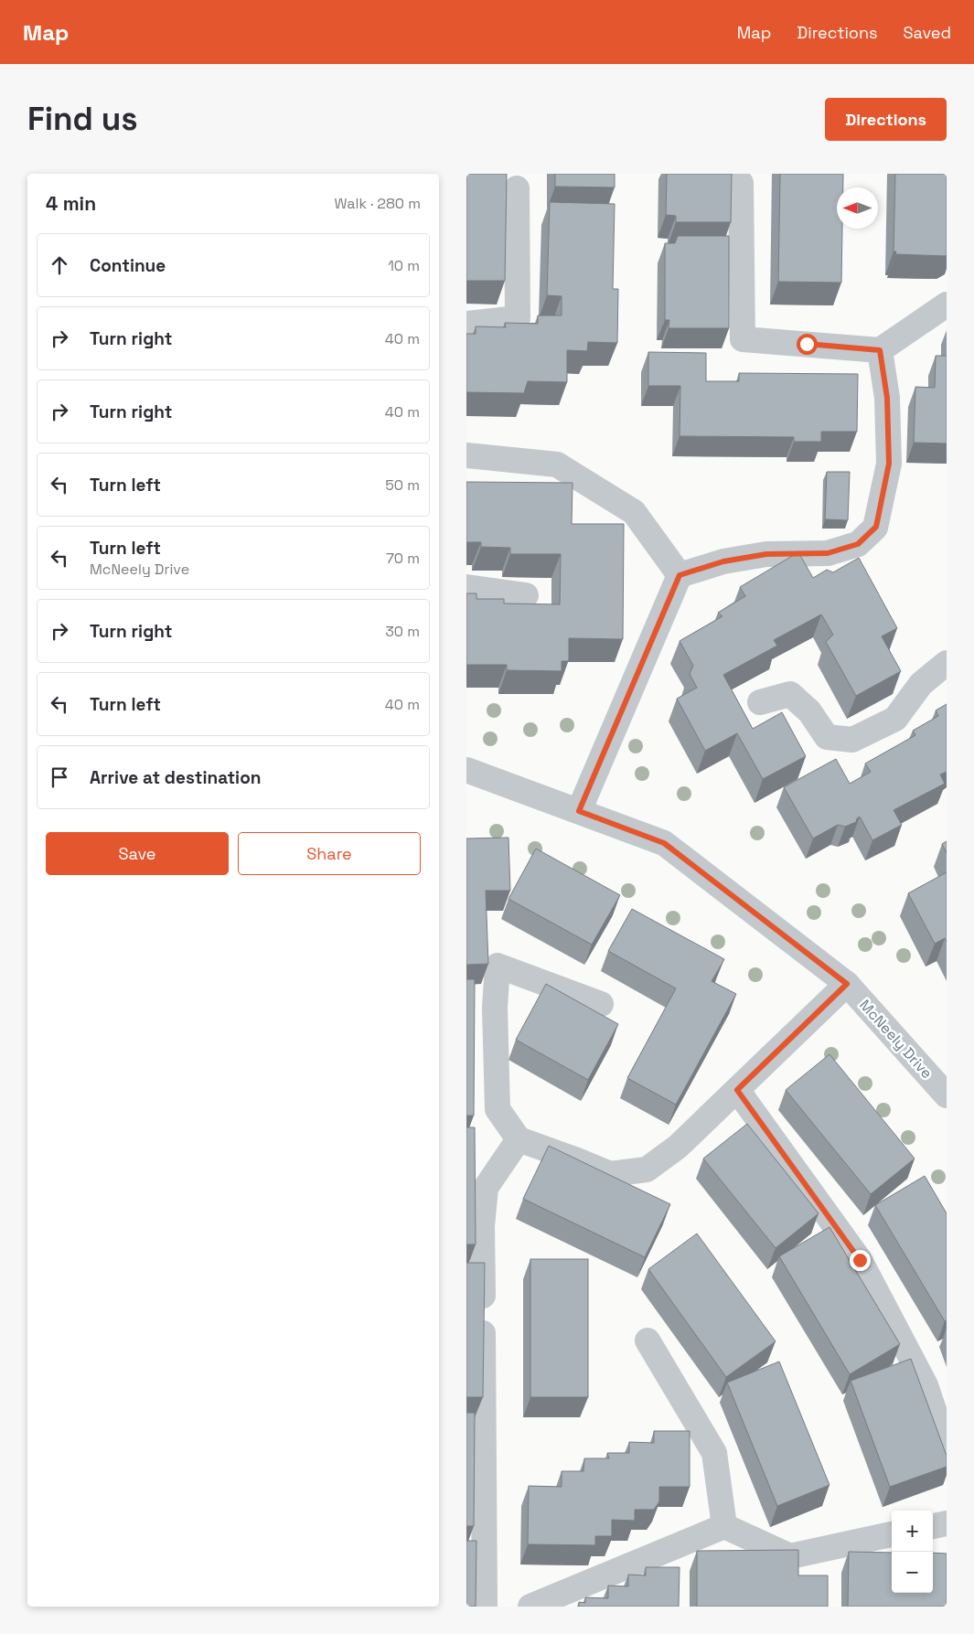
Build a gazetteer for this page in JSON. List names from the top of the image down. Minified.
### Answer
{"streets":{"street":["McNeely Drive"]},"north":"left","page":{"header":"Map","nav":["Map","Directions","Saved"],"buttons":["Directions",["Save","Share"]],"title":"Find us","heading":["4 min","Walk · 280 m"],"list":[["Continue","10 m"],["Turn right","40 m"],["Turn right","40 m"],["Turn left","50 m"],["Turn left","McNeely Drive","70 m"],["Turn right","30 m"],["Turn left","40 m"],"Arrive at destination"],"map_buttons":["+","−"]}}
